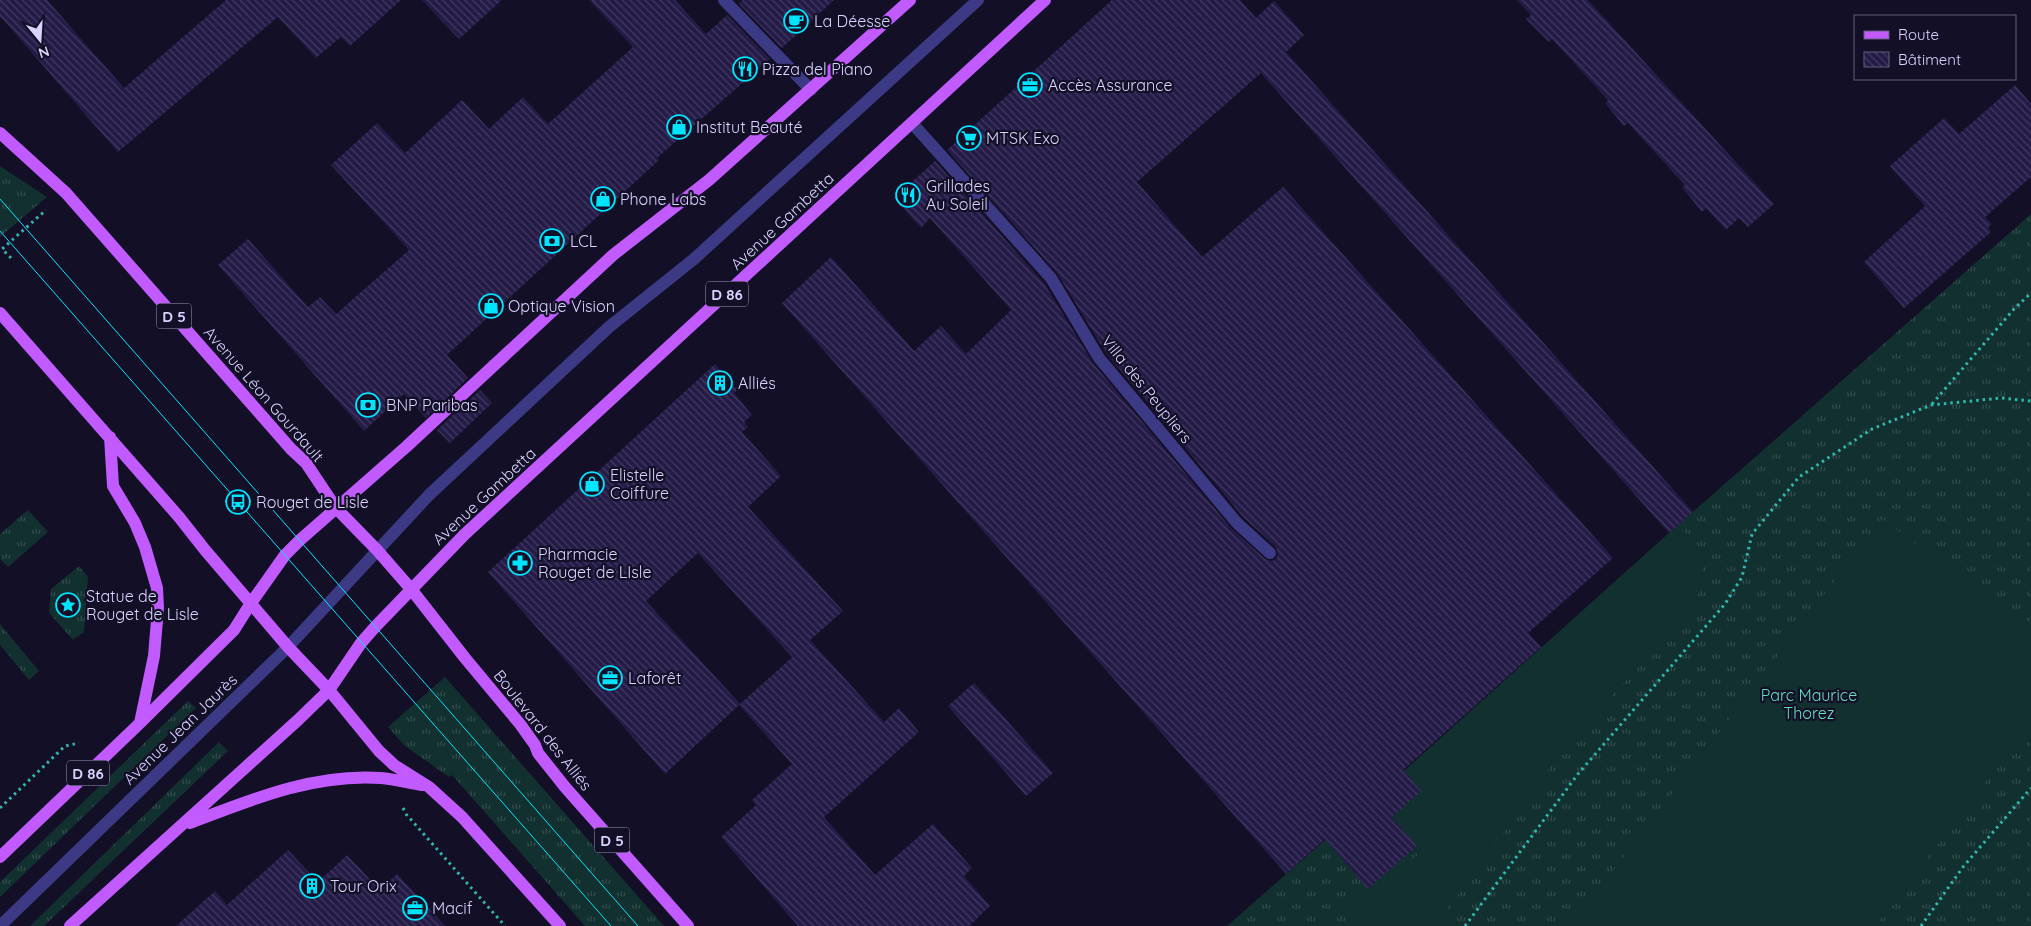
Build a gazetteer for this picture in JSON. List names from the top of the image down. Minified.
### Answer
{"streets":{"main road":["Avenue Gambetta","D 86","D 5","Avenue Léon Gourdault","Avenue Jean Jaurès","Boulevard des Alliés"],"street":["Villa des Peupliers"]},"crossings":[["Avenue Gambetta","D 86"],["Avenue Gambetta","Villa des Peupliers"],["Avenue Gambetta","Avenue Léon Gourdault"],["Avenue Gambetta","Avenue Jean Jaurès"],["Avenue Gambetta","Boulevard des Alliés"],["D 86","Avenue Léon Gourdault"],["D 86","Avenue Jean Jaurès"],["D 86","Boulevard des Alliés"],["Avenue Léon Gourdault","Avenue Jean Jaurès"],["Avenue Léon Gourdault","Boulevard des Alliés"],["Avenue Jean Jaurès","Boulevard des Alliés"]],"parks":["Parc Maurice Thorez"],"places":{"cafe":["La Déesse"],"restaurant":["Pizza del Piano","Grillades Au Soleil"],"office":["Accès Assurance","Laforêt","Macif"],"shop":["Institut Beauté","Phone Labs","Optique Vision","Elistelle Coiffure"],"supermarket":["MTSK Exo"],"bank":["LCL","BNP Paribas"],"building":["Alliés","Tour Orix"],"bus stop":["Rouget de Lisle"],"pharmacy":["Pharmacie Rouget de LIsle"],"place":["Statue de Rouget de Lisle"]},"legend":["Route","Bâtiment"],"north":"bottom"}
